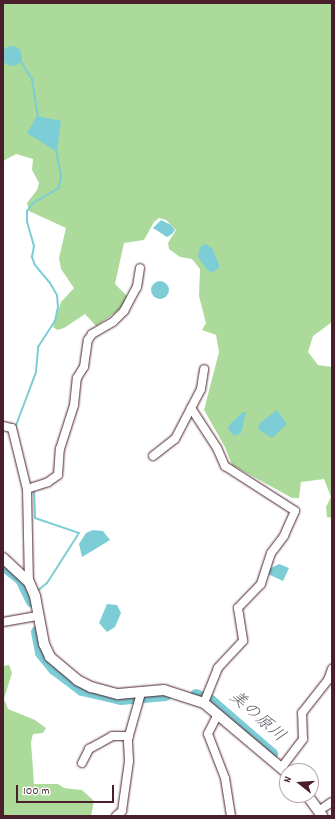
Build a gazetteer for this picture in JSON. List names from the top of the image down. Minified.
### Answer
{"water":["美の原川"],"scale_bar":"100 m","north":"left"}
